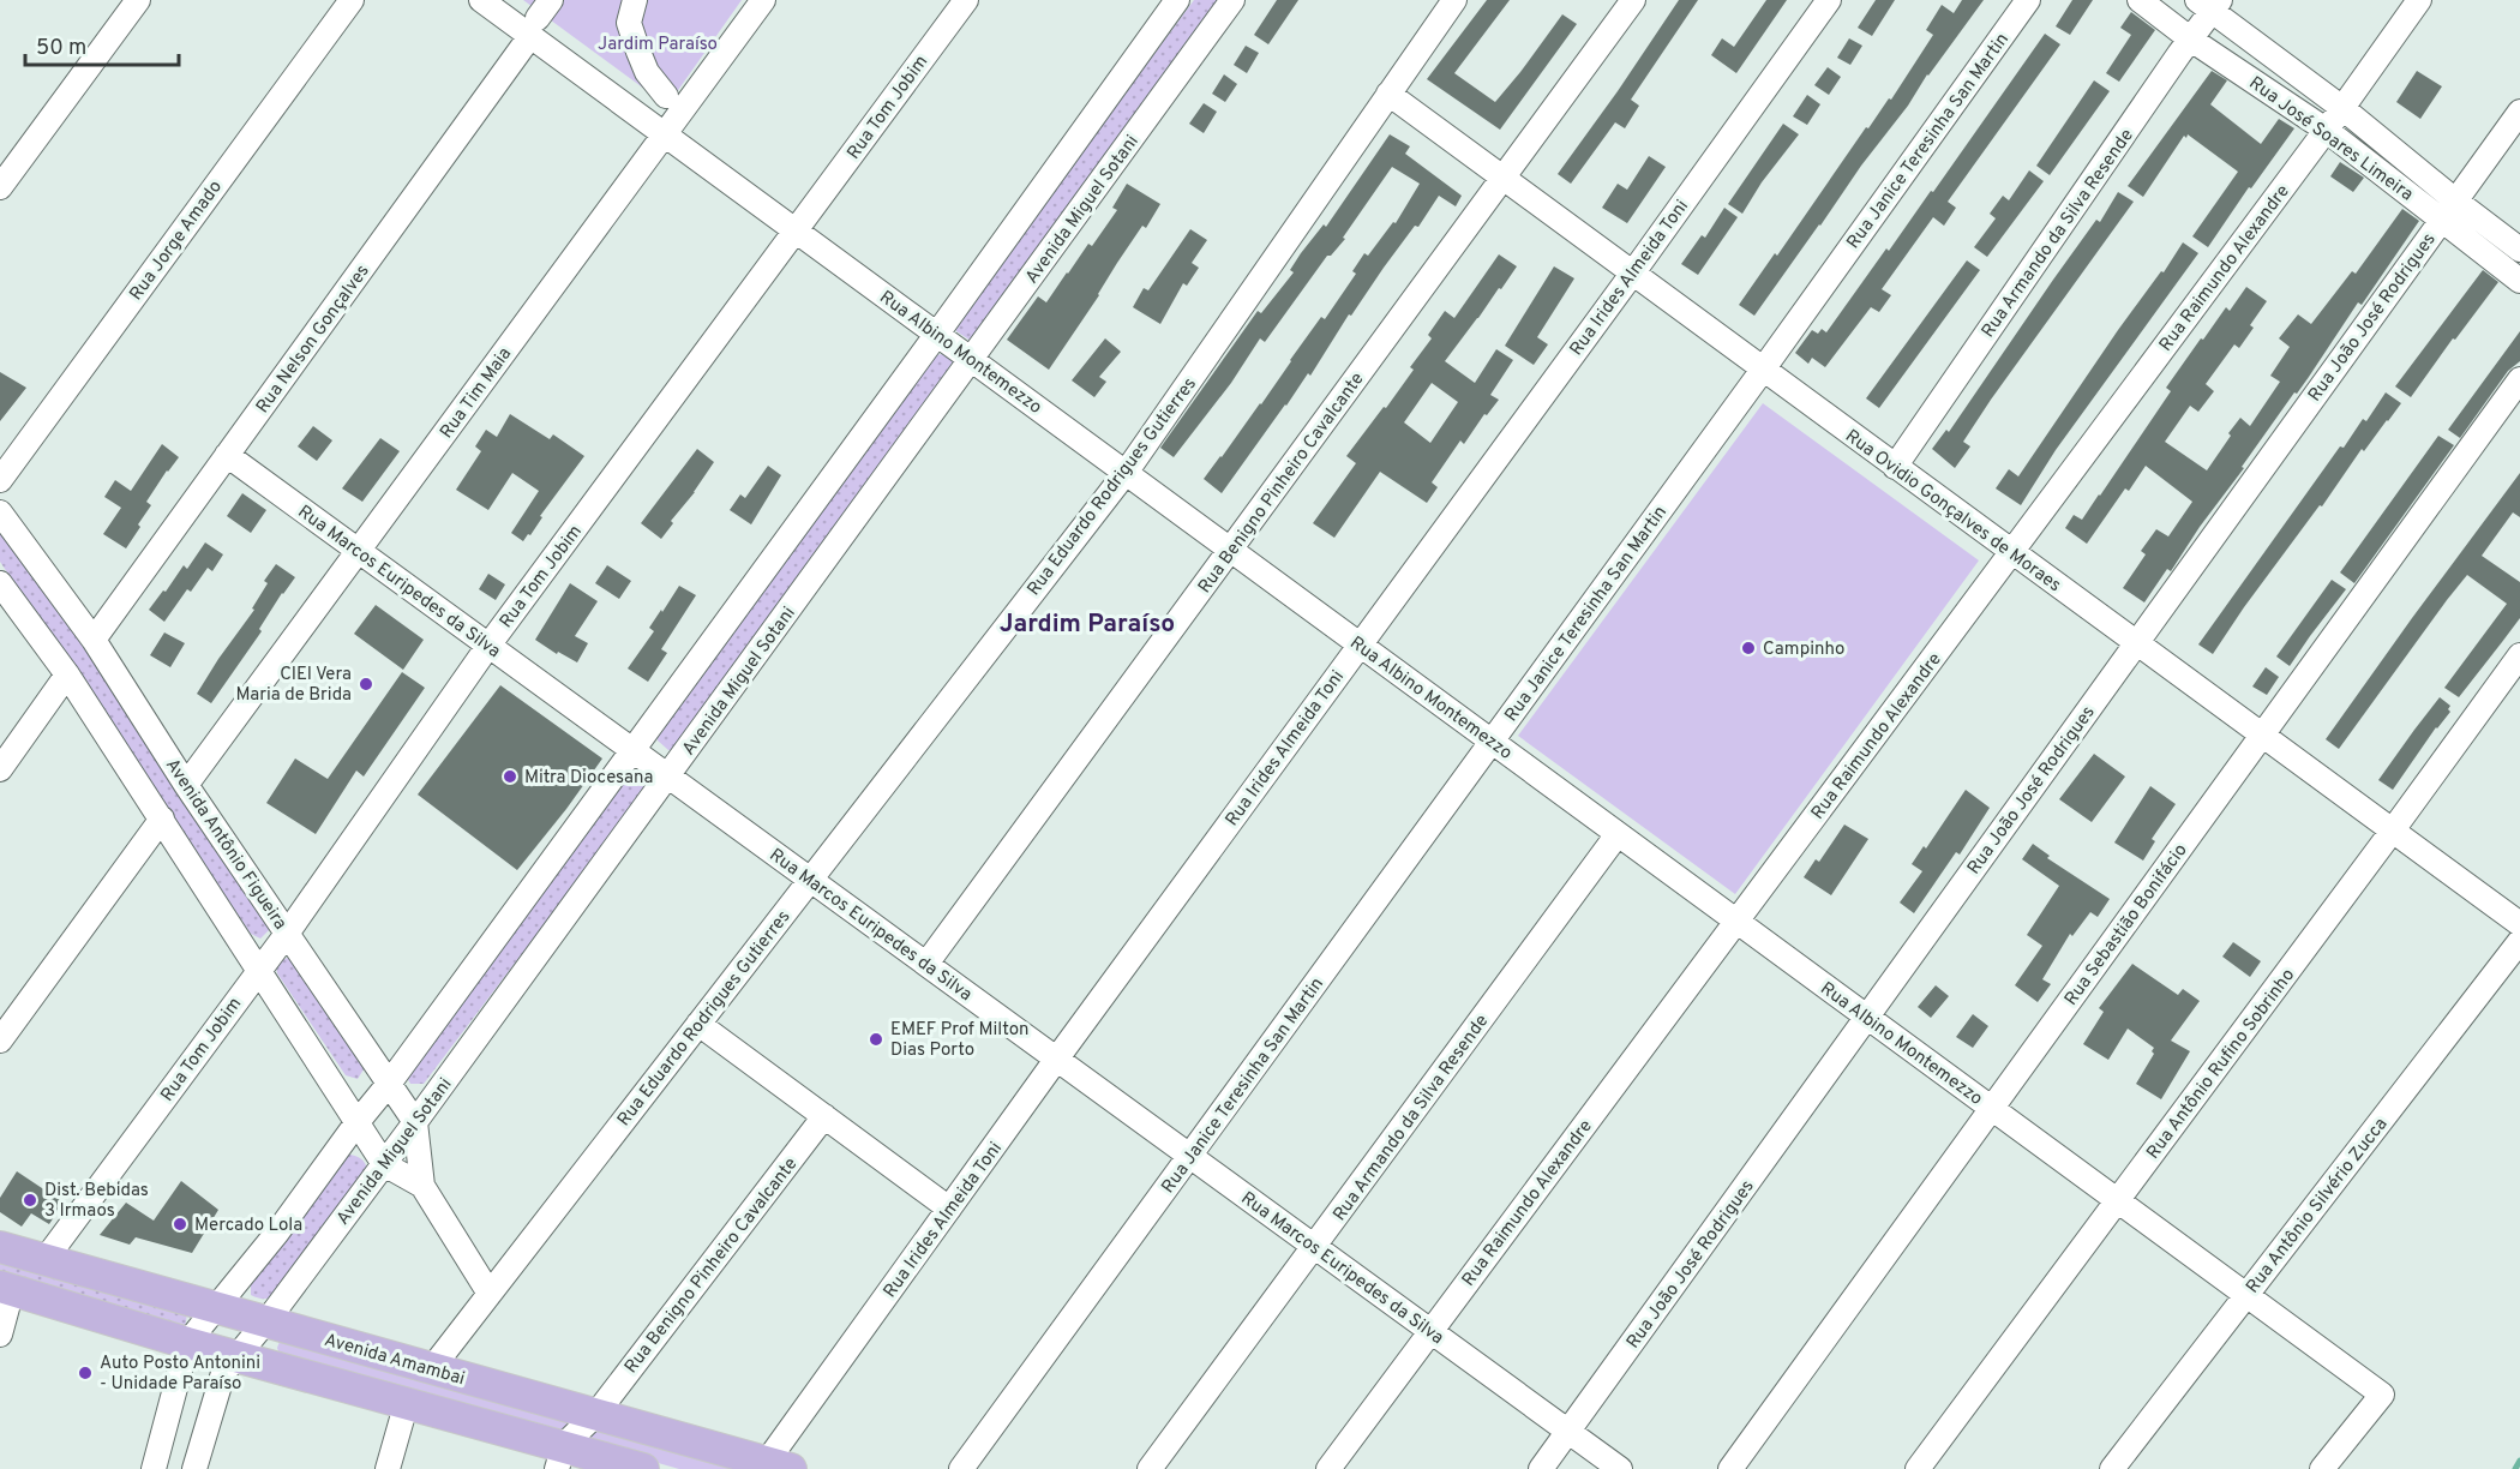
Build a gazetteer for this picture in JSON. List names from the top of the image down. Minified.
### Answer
{"streets":{"main road":["Avenida Amambai"],"street":["Rua Tom Jobim","Rua José Soares Limeira","Rua Janice Teresinha San Martin","Avenida Miguel Sotani","Rua Armando da Silva Resende","Rua Jorge Amado","Rua Raimundo Alexandre","Rua Irides Almeida Toni","Rua João José Rodrigues","Rua Nelson Gonçalves","Rua Albino Montemezzo","Rua Tim Maia","Rua Benigno Pinheiro Cavalcante","Rua Eduardo Rodrigues Gutierres","Rua Ovidio Gonçalves de Moraes","Rua Marcos Euripedes da Silva","Avenida Antônio Figueira","Rua Sebastião Bonifácio","Rua Antônio Rufino Sobrinho","Rua Antônio Silvério Zucca"]},"crossings":[["Rua Tom Jobim","Rua Albino Montemezzo"],["Rua Tom Jobim","Rua Marcos Euripedes da Silva"],["Rua Tom Jobim","Avenida Antônio Figueira"],["Rua Tom Jobim","Avenida Amambai"],["Rua José Soares Limeira","Rua Armando da Silva Resende"],["Rua José Soares Limeira","Rua Raimundo Alexandre"],["Rua José Soares Limeira","Rua João José Rodrigues"],["Rua Janice Teresinha San Martin","Rua Albino Montemezzo"],["Rua Janice Teresinha San Martin","Rua Ovidio Gonçalves de Moraes"],["Rua Janice Teresinha San Martin","Rua Marcos Euripedes da Silva"],["Avenida Miguel Sotani","Rua Albino Montemezzo"],["Avenida Miguel Sotani","Rua Marcos Euripedes da Silva"],["Avenida Miguel Sotani","Avenida Antônio Figueira"],["Avenida Miguel Sotani","Avenida Amambai"],["Rua Armando da Silva Resende","Rua Albino Montemezzo"],["Rua Armando da Silva Resende","Rua Ovidio Gonçalves de Moraes"],["Rua Armando da Silva Resende","Rua Marcos Euripedes da Silva"],["Rua Raimundo Alexandre","Rua Albino Montemezzo"],["Rua Raimundo Alexandre","Rua Ovidio Gonçalves de Moraes"],["Rua Raimundo Alexandre","Rua Marcos Euripedes da Silva"],["Rua Irides Almeida Toni","Rua Albino Montemezzo"],["Rua Irides Almeida Toni","Rua Ovidio Gonçalves de Moraes"],["Rua Irides Almeida Toni","Rua Marcos Euripedes da Silva"],["Rua Irides Almeida Toni","Avenida Amambai"],["Rua João José Rodrigues","Rua Albino Montemezzo"],["Rua João José Rodrigues","Rua Ovidio Gonçalves de Moraes"],["Rua João José Rodrigues","Rua Marcos Euripedes da Silva"],["Rua Nelson Gonçalves","Rua Albino Montemezzo"],["Rua Nelson Gonçalves","Rua Marcos Euripedes da Silva"],["Rua Nelson Gonçalves","Avenida Antônio Figueira"],["Rua Albino Montemezzo","Rua Tim Maia"],["Rua Albino Montemezzo","Rua Benigno Pinheiro Cavalcante"],["Rua Albino Montemezzo","Rua Eduardo Rodrigues Gutierres"],["Rua Albino Montemezzo","Rua Sebastião Bonifácio"],["Rua Albino Montemezzo","Rua Antônio Rufino Sobrinho"],["Rua Albino Montemezzo","Rua Antônio Silvério Zucca"],["Rua Tim Maia","Rua Marcos Euripedes da Silva"],["Rua Tim Maia","Avenida Antônio Figueira"],["Rua Benigno Pinheiro Cavalcante","Rua Ovidio Gonçalves de Moraes"],["Rua Benigno Pinheiro Cavalcante","Rua Marcos Euripedes da Silva"],["Rua Benigno Pinheiro Cavalcante","Avenida Amambai"],["Rua Eduardo Rodrigues Gutierres","Rua Ovidio Gonçalves de Moraes"],["Rua Eduardo Rodrigues Gutierres","Rua Marcos Euripedes da Silva"],["Rua Eduardo Rodrigues Gutierres","Avenida Antônio Figueira"],["Rua Eduardo Rodrigues Gutierres","Avenida Amambai"],["Rua Ovidio Gonçalves de Moraes","Rua Sebastião Bonifácio"],["Rua Ovidio Gonçalves de Moraes","Rua Antônio Rufino Sobrinho"]],"districts":["Jardim Paraíso"],"parks":["Jardim Paraíso"],"places":["Campinho","CIEI Vera Maria de Brida","Mitra Diocesana","EMEF Prof Milton Dias Porto","Dist. Bebidas 3 Irmaos","Mercado Lola","Auto Posto Antonini - Unidade Paraíso"],"scale_bar":"50 m"}
